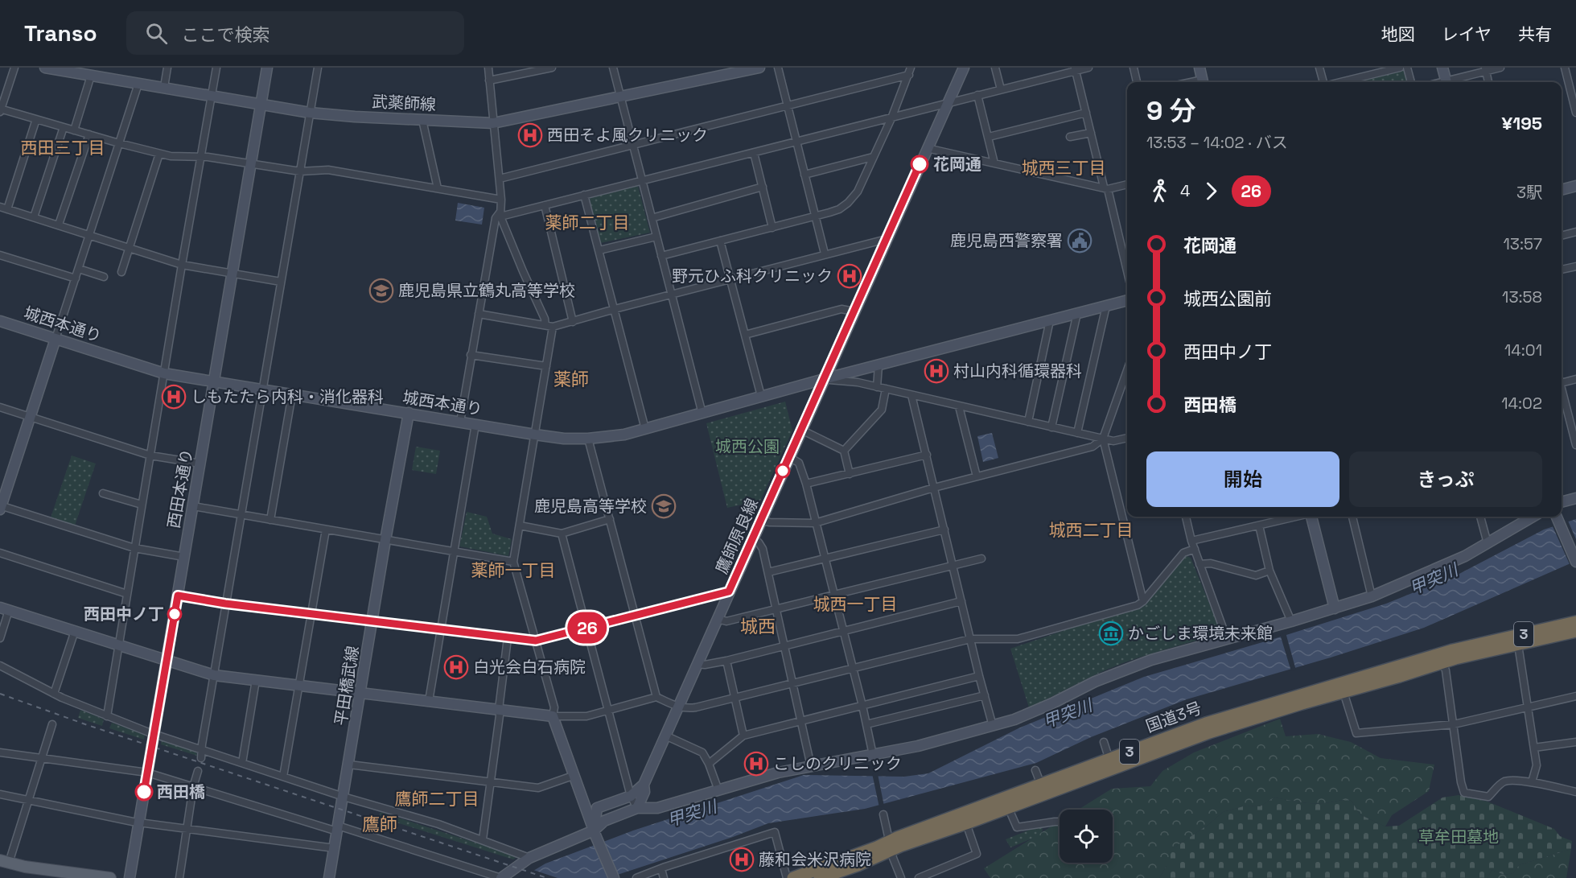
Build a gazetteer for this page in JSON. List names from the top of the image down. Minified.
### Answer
{"streets":{"highway":["3","国道3号"],"street":["武薬師線","城西本通り","西田本通り","鷹師原良線","平田橋武線"]},"crossings":[["武薬師線","西田本通り"],["城西本通り","西田本通り"],["城西本通り","鷹師原良線"],["城西本通り","平田橋武線"]],"districts":["西田三丁目","城西三丁目","薬師二丁目","薬師","城西二丁目","薬師一丁目","城西一丁目","城西","鷹師二丁目","鷹師"],"water":["甲突川"],"parks":["城西公園","草牟田墓地"],"places":{"hospital":["西田そよ風クリニック","野元ひふ科クリニック","村山内科循環器科","しもたたら内科・消化器科","白光会白石病院","こしのクリニック","藤和会米沢病院"],"other":["花岡通","西田中ノ丁","西田橋"],"public building":["鹿児島西警察署"],"school or university":["鹿児島県立鶴丸高等学校","鹿児島高等学校"],"museum":["かごしま環境未来館"]},"lines":["bus line 26"],"page":{"header":"Transo","search":"ここで検索","nav":["地図","レイヤ","共有"],"on_map":"26","heading":["9 分","13:53 – 14:02 · バス","¥195"],"legs":["4","26","3駅"],"list":[{"name":"花岡通","value":"13:57"},{"name":"城西公園前","value":"13:58"},{"name":"西田中ノ丁","value":"14:01"},{"name":"西田橋","value":"14:02"}],"buttons":["開始","きっぷ"]}}
